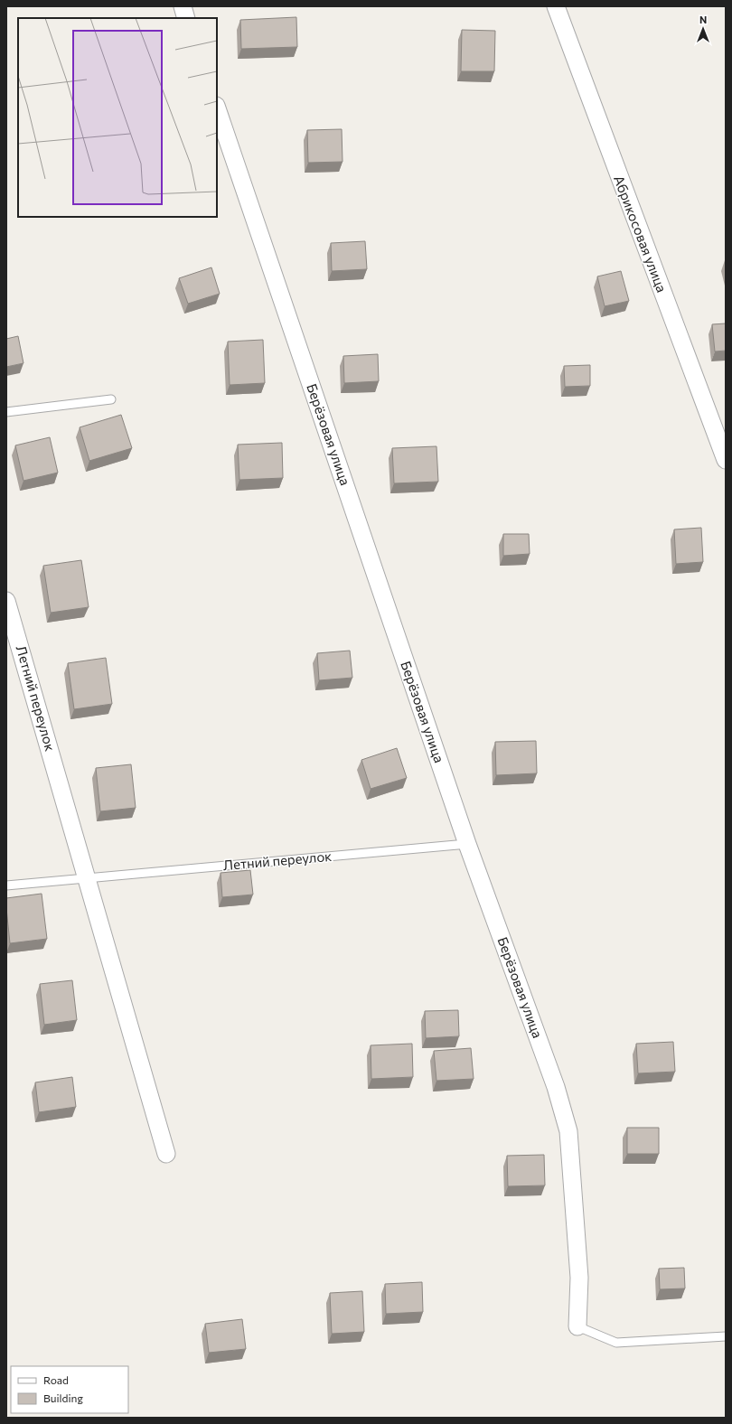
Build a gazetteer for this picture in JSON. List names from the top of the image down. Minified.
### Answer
{"streets":{"street":["Абрикосовая улица","Берёзовая улица","Летний переулок"]},"crossings":[["Берёзовая улица","Летний переулок"]],"legend":["Road","Building"],"north":"top"}
